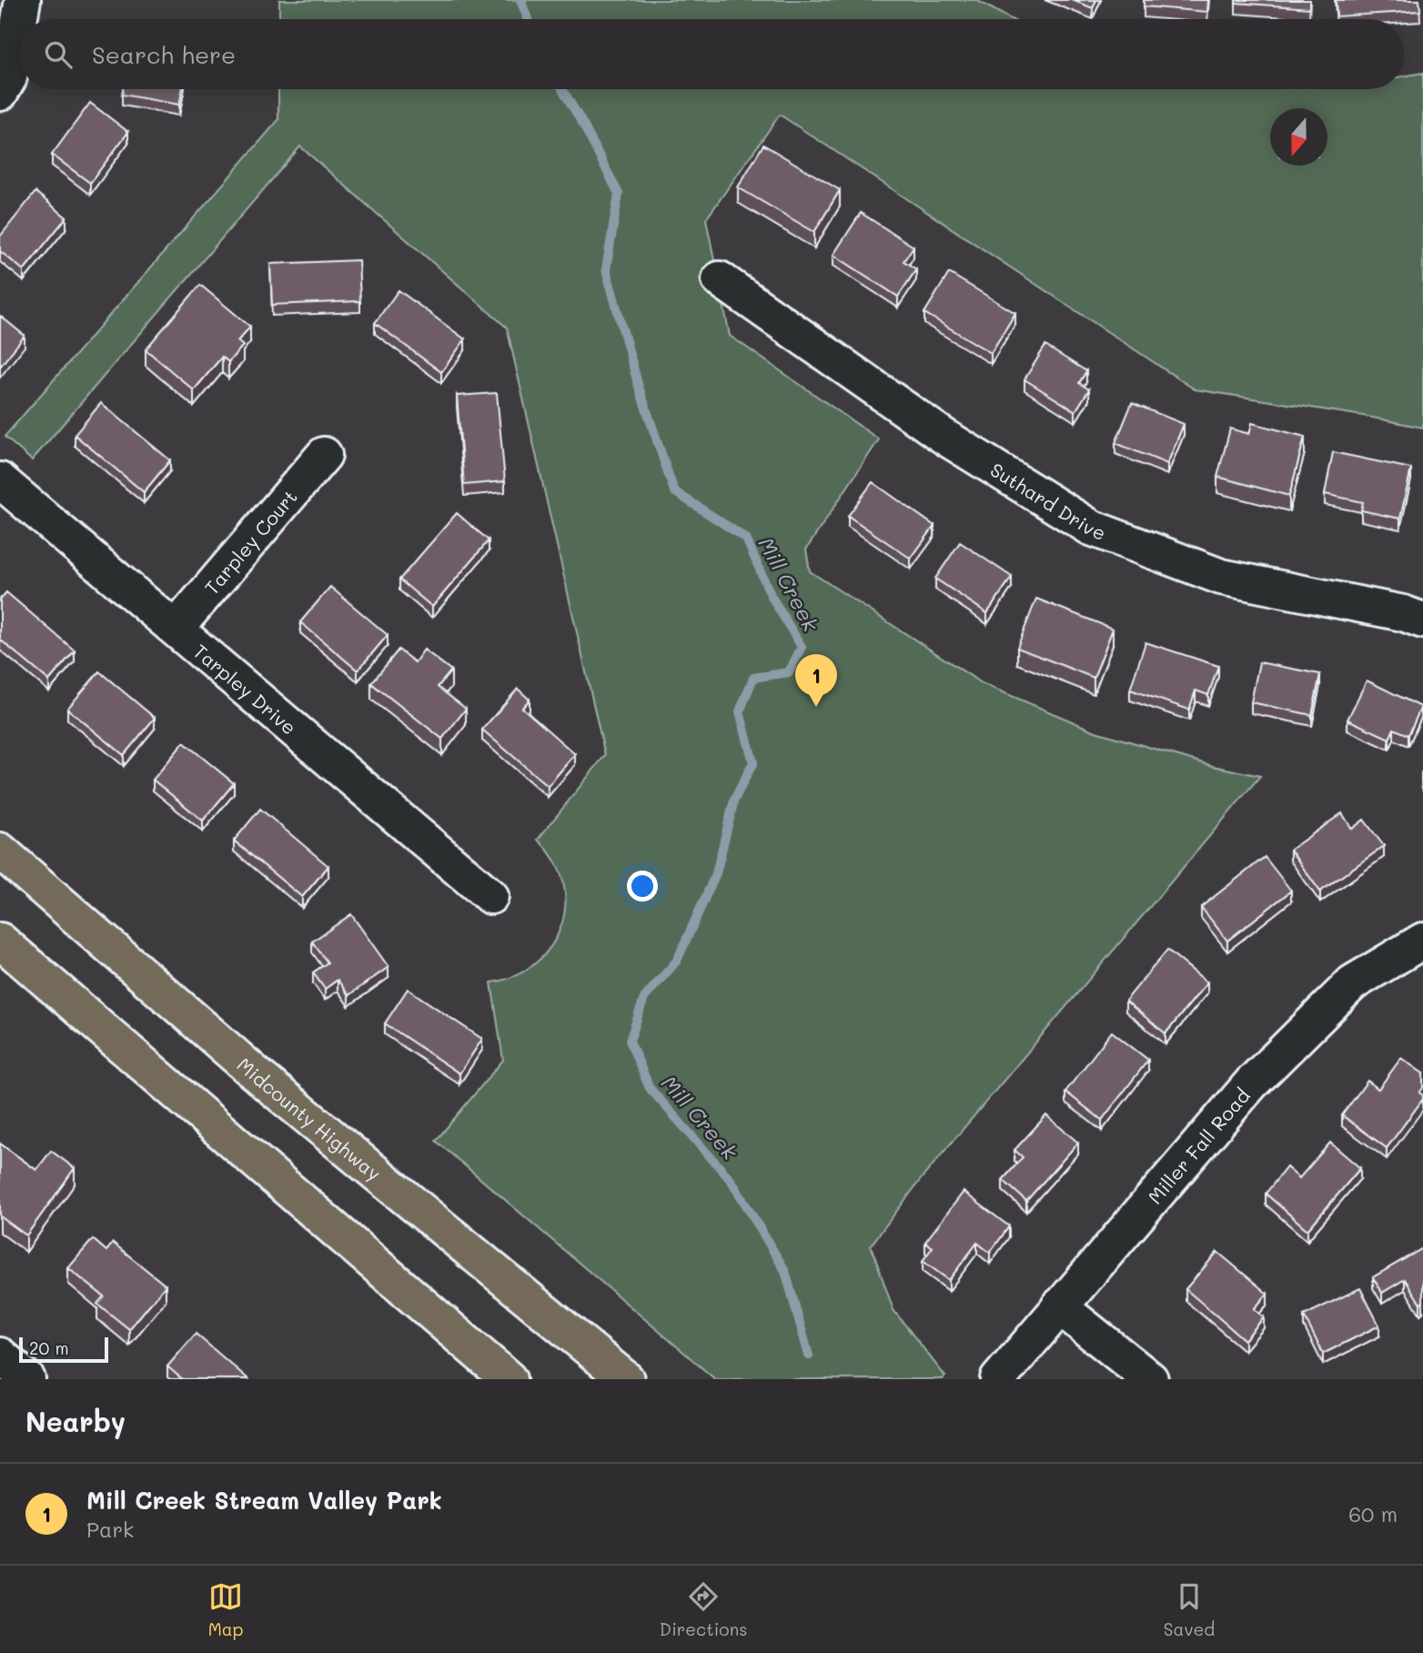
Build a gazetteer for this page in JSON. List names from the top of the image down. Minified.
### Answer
{"streets":{"main road":["Midcounty Highway"],"street":["Suthard Drive","Tarpley Court","Tarpley Drive","Miller Fall Road"]},"crossings":[["Tarpley Court","Tarpley Drive"]],"water":["Mill Creek"],"scale_bar":"20 m","north":"bottom","page":{"search":"Search here","pins":"1","scale":"20 m","heading":"Nearby","list":[{"mark":"1","name":"Mill Creek Stream Valley Park","note":"Park","value":"60 m"}],"nav":["Map","Directions","Saved"]}}
